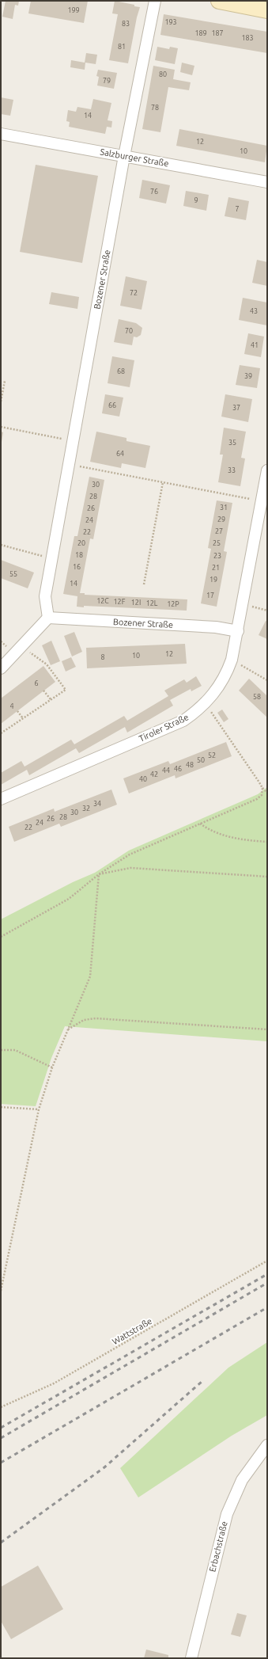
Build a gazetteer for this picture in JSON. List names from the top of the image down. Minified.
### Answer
{"streets":{"street":["Salzburger Straße","Bozener Straße","Tiroler Straße","Erbachstraße"],"path":["Wattstraße"]},"crossings":[["Salzburger Straße","Bozener Straße"],["Bozener Straße","Tiroler Straße"]],"house_numbers":["199","193","83","189","187","183","81","80","79","78","14","12","10","76","9","7","72","43","70","41","68","39","66","37","35","64","33","30","28","31","26","29","24","27","22","20","25","18","23","16","21","55","19","14","17","12C","12F","12I","12L","12P","12","10","8","6","58","4","52","50","48","46","44","42","40","34","32","30","28","26","24","22"]}
